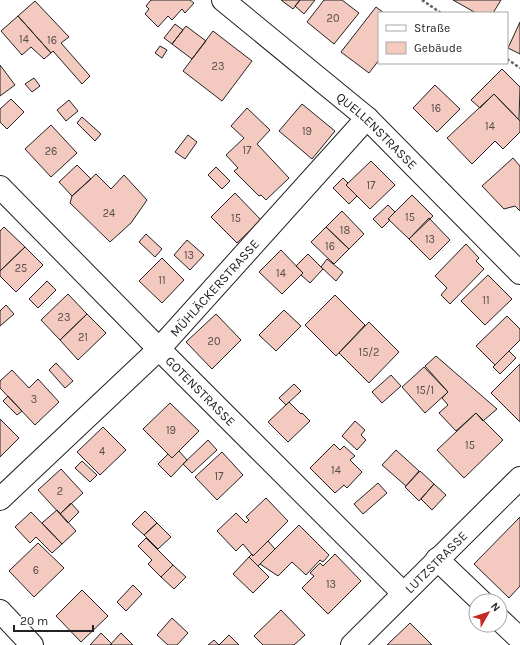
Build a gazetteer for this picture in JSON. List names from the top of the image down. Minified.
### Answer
{"streets":{"street":["QUELLENSTRASSE","MÜHLÄCKERSTRASSE","GOTENSTRASSE","LUTZSTRASSE"]},"crossings":[["QUELLENSTRASSE","MÜHLÄCKERSTRASSE"],["MÜHLÄCKERSTRASSE","GOTENSTRASSE"],["GOTENSTRASSE","LUTZSTRASSE"]],"house_numbers":["20","14","16","23","16","14","19","17","26","17","24","15","15","18","13","16","13","25","14","11","11","23","21","20","15/2","15/1","3","19","15","4","14","17","2","6","13"],"legend":["Straße","Gebäude"],"scale_bar":"20 m","north":"top right"}
